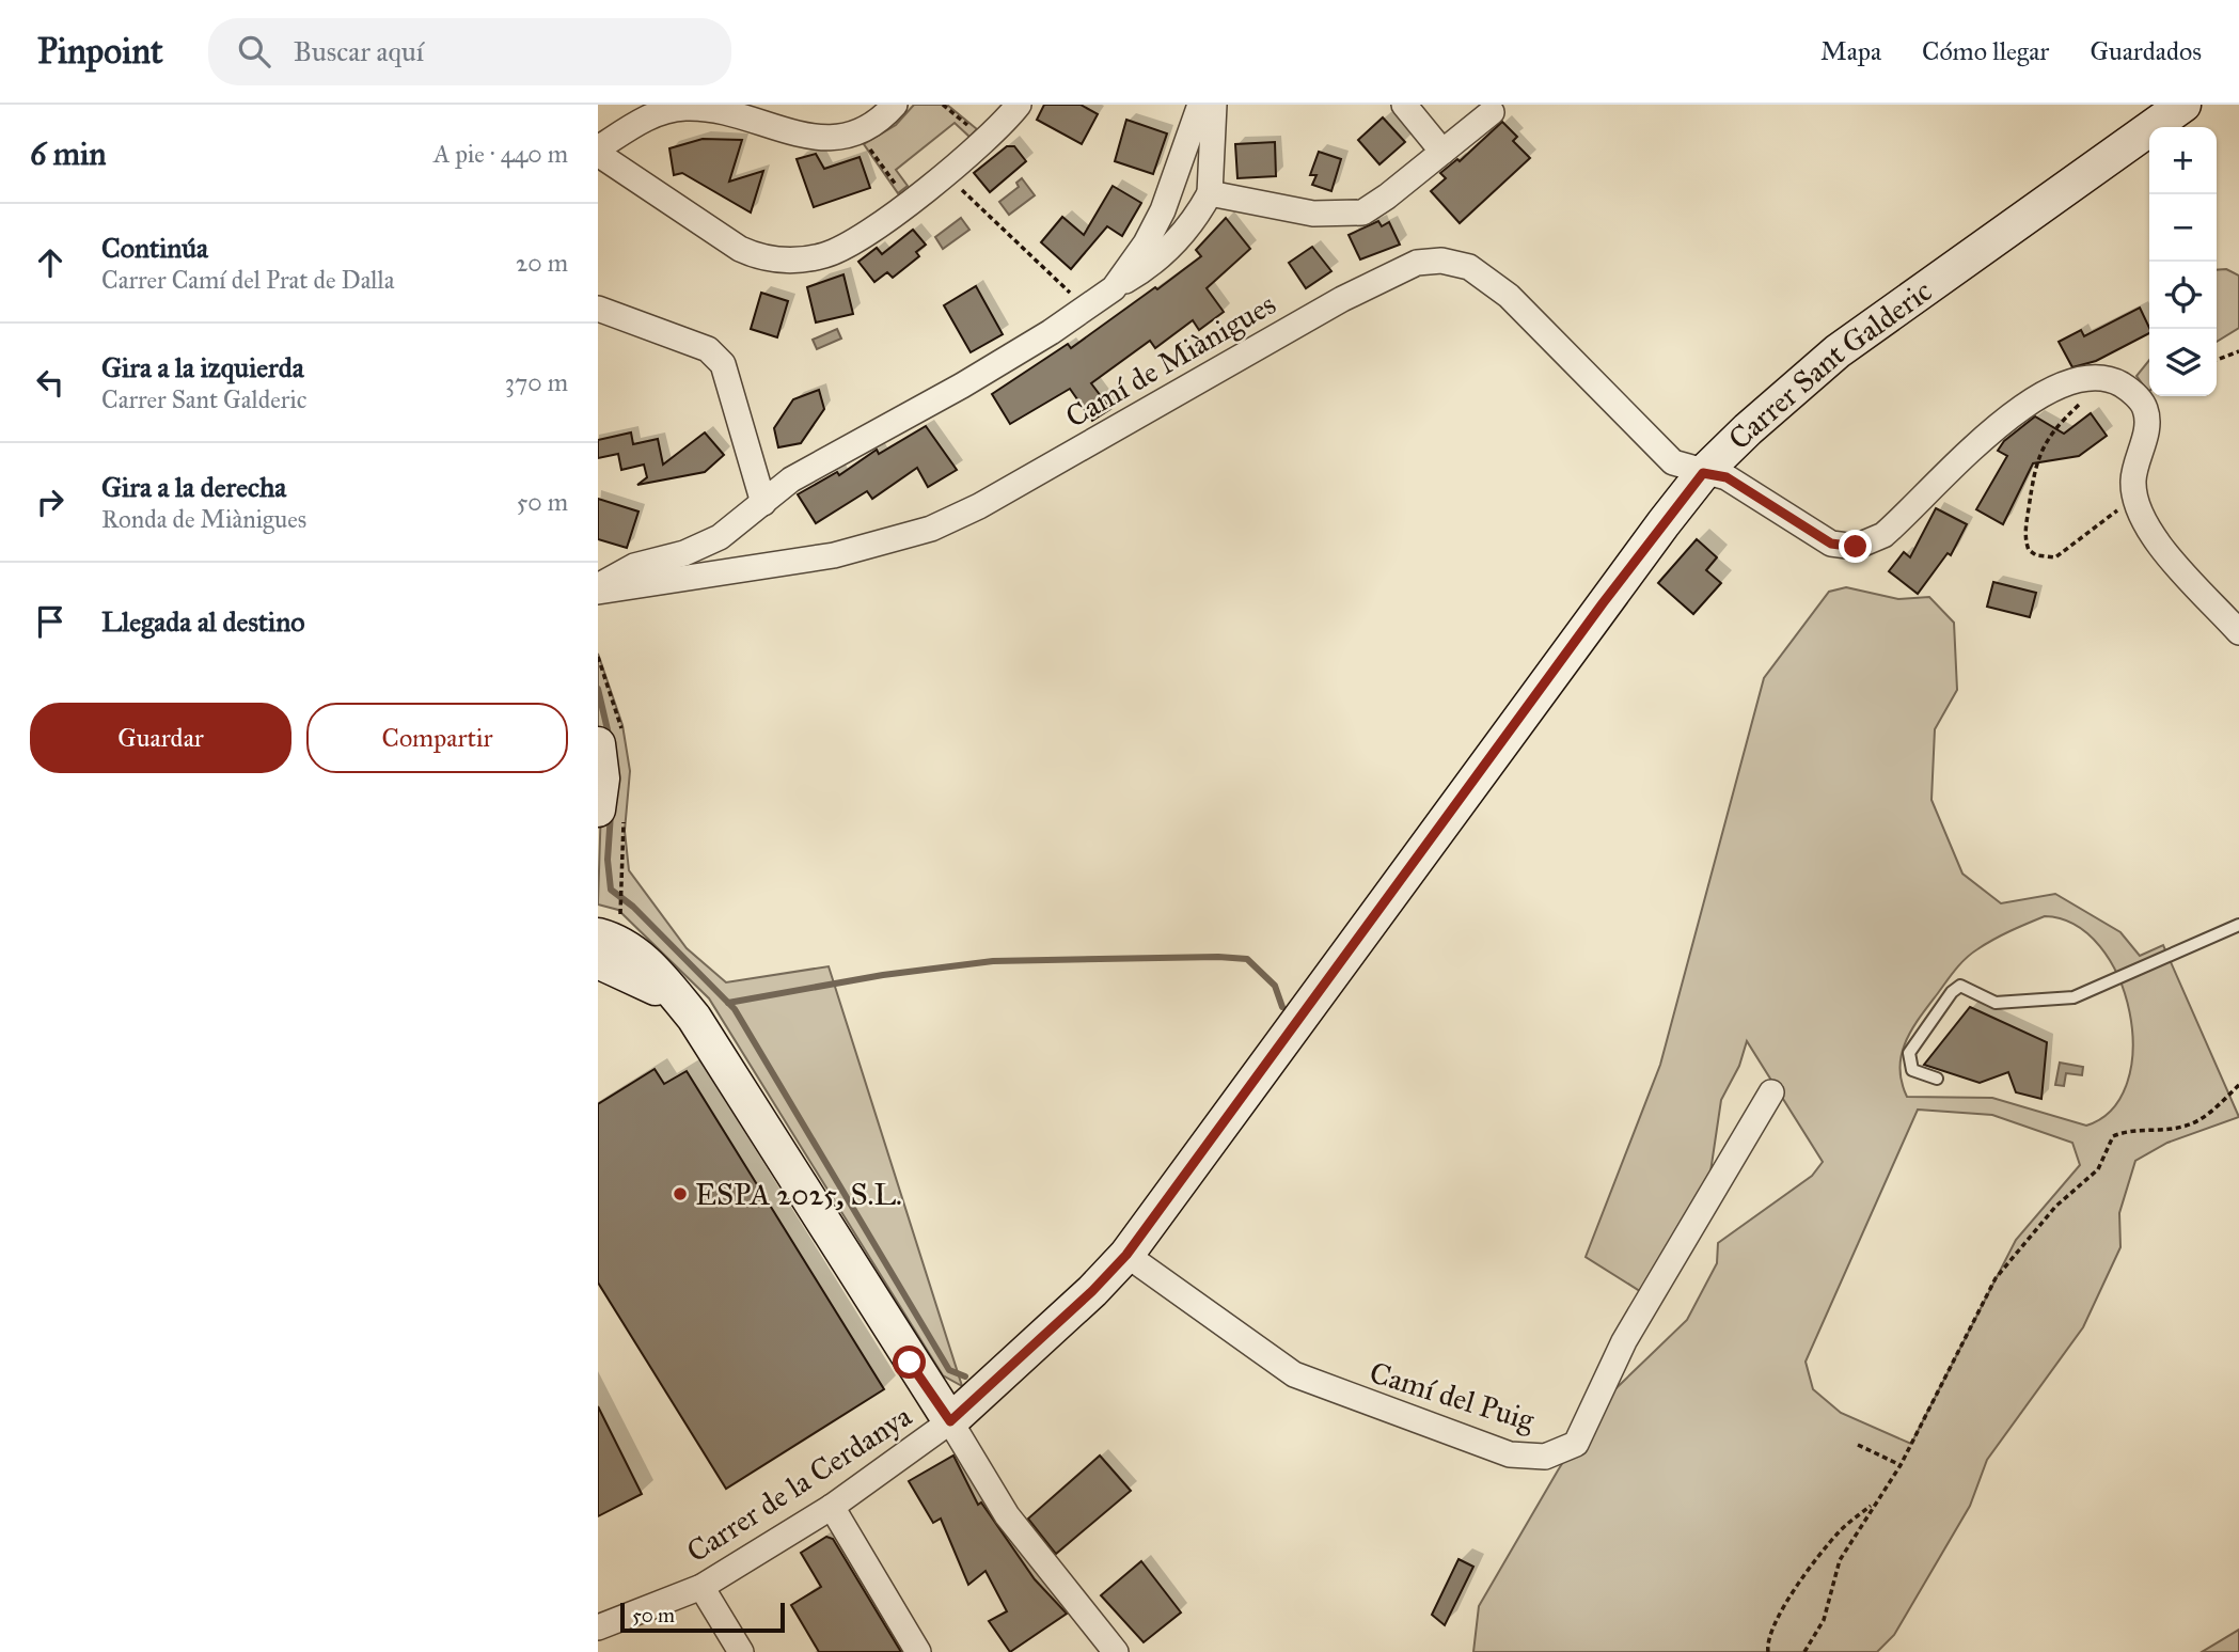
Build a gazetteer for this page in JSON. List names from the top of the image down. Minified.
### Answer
{"streets":{"street":["Camí de Miànigues","Carrer Sant Galderic","Camí del Puig","Carrer de la Cerdanya"]},"crossings":[["Camí de Miànigues","Carrer Sant Galderic"],["Carrer Sant Galderic","Camí del Puig"],["Carrer Sant Galderic","Carrer de la Cerdanya"]],"places":["ESPA 2025, S.L."],"scale_bar":"50 m","page":{"header":"Pinpoint","search":"Buscar aquí","nav":["Mapa","Cómo llegar","Guardados"],"heading":["6 min","A pie · 440 m"],"map_buttons":["+","−"],"list":[["Continúa","Carrer Camí del Prat de Dalla","20 m"],["Gira a la izquierda","Carrer Sant Galderic","370 m"],["Gira a la derecha","Ronda de Miànigues","50 m"],"Llegada al destino"],"buttons":["Guardar","Compartir"],"scale":"50 m"}}
